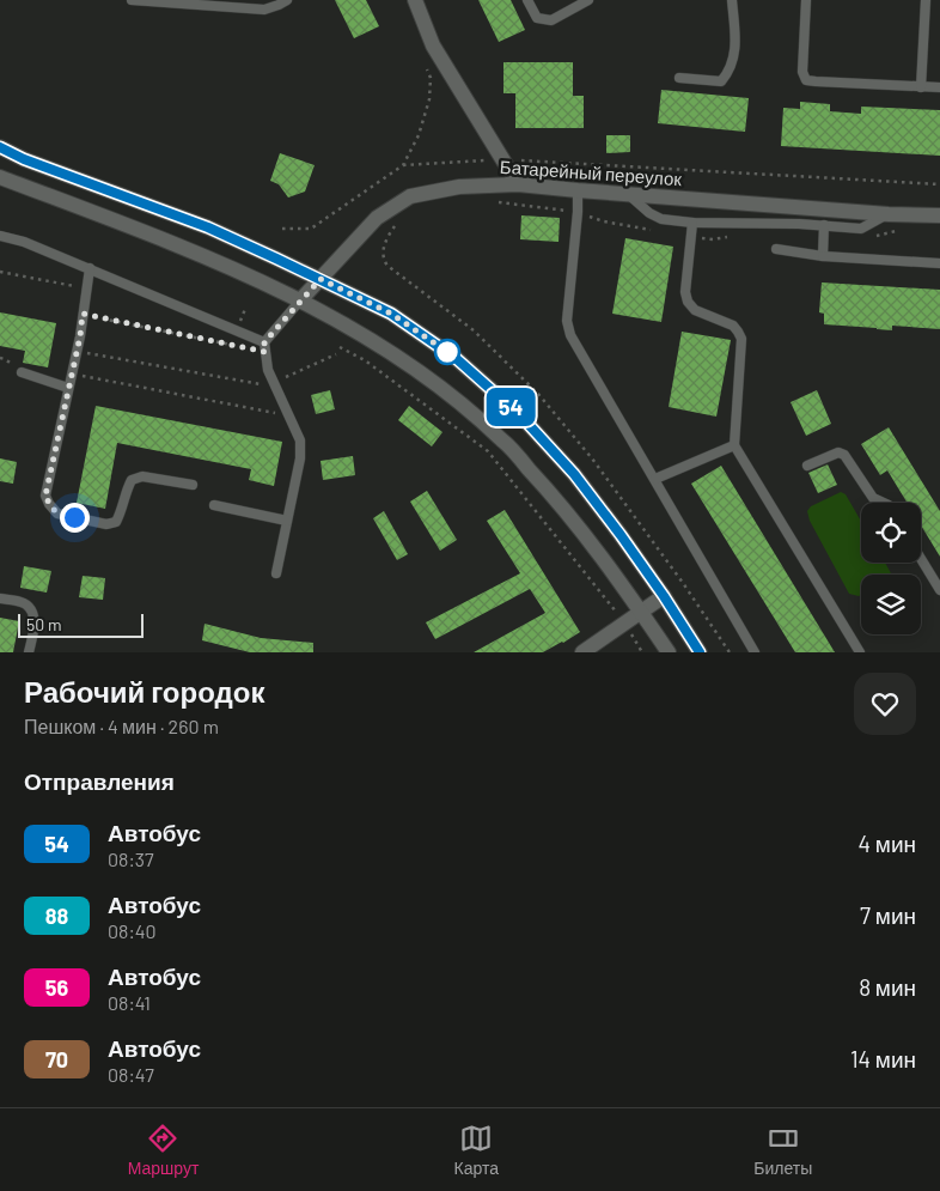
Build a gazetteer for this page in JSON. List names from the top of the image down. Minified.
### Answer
{"streets":{"main road":["Батарейный переулок"]},"lines":["bus line 54"],"scale_bar":"50 m","page":{"on_map":"54","scale":"50 m","heading":[["Рабочий городок","Пешком · 4 мин · 260 m"],"Отправления"],"list":[{"mark":"54","name":"Автобус","note":"08:37","value":"4 мин"},{"mark":"88","name":"Автобус","note":"08:40","value":"7 мин"},{"mark":"56","name":"Автобус","note":"08:41","value":"8 мин"},{"mark":"70","name":"Автобус","note":"08:47","value":"14 мин"}],"tabs":["Маршрут","Карта","Билеты"]}}
